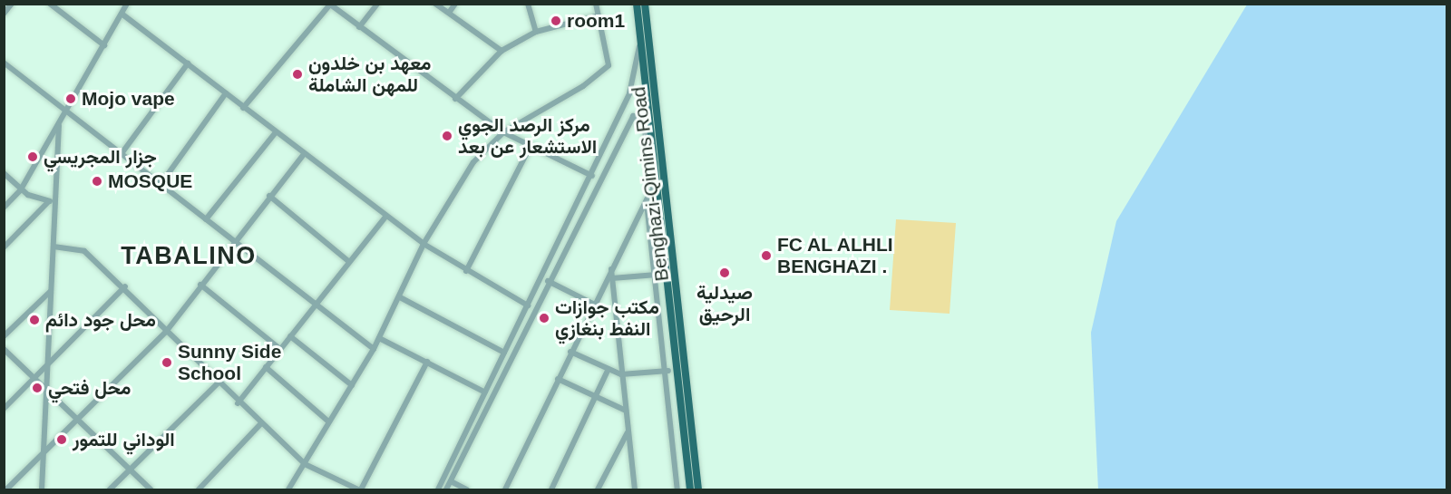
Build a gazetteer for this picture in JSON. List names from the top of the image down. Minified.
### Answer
{"streets":{"main road":["Benghazi-Qimins Road"]},"districts":["TABALINO"],"places":["room1","معهد بن خلدون للمهن الشاملة","Mojo vape","مركز الرصد الجوي الاستشعار عن بعد","جزار المجريسي","MOSQUE","FC AL ALHLI BENGHAZI .","صيدلية الرحيق","مكتب جوازات النفط بنغازي","محل جود دائم","Sunny Side School","محل فتحي","الوداني للتمور"]}
